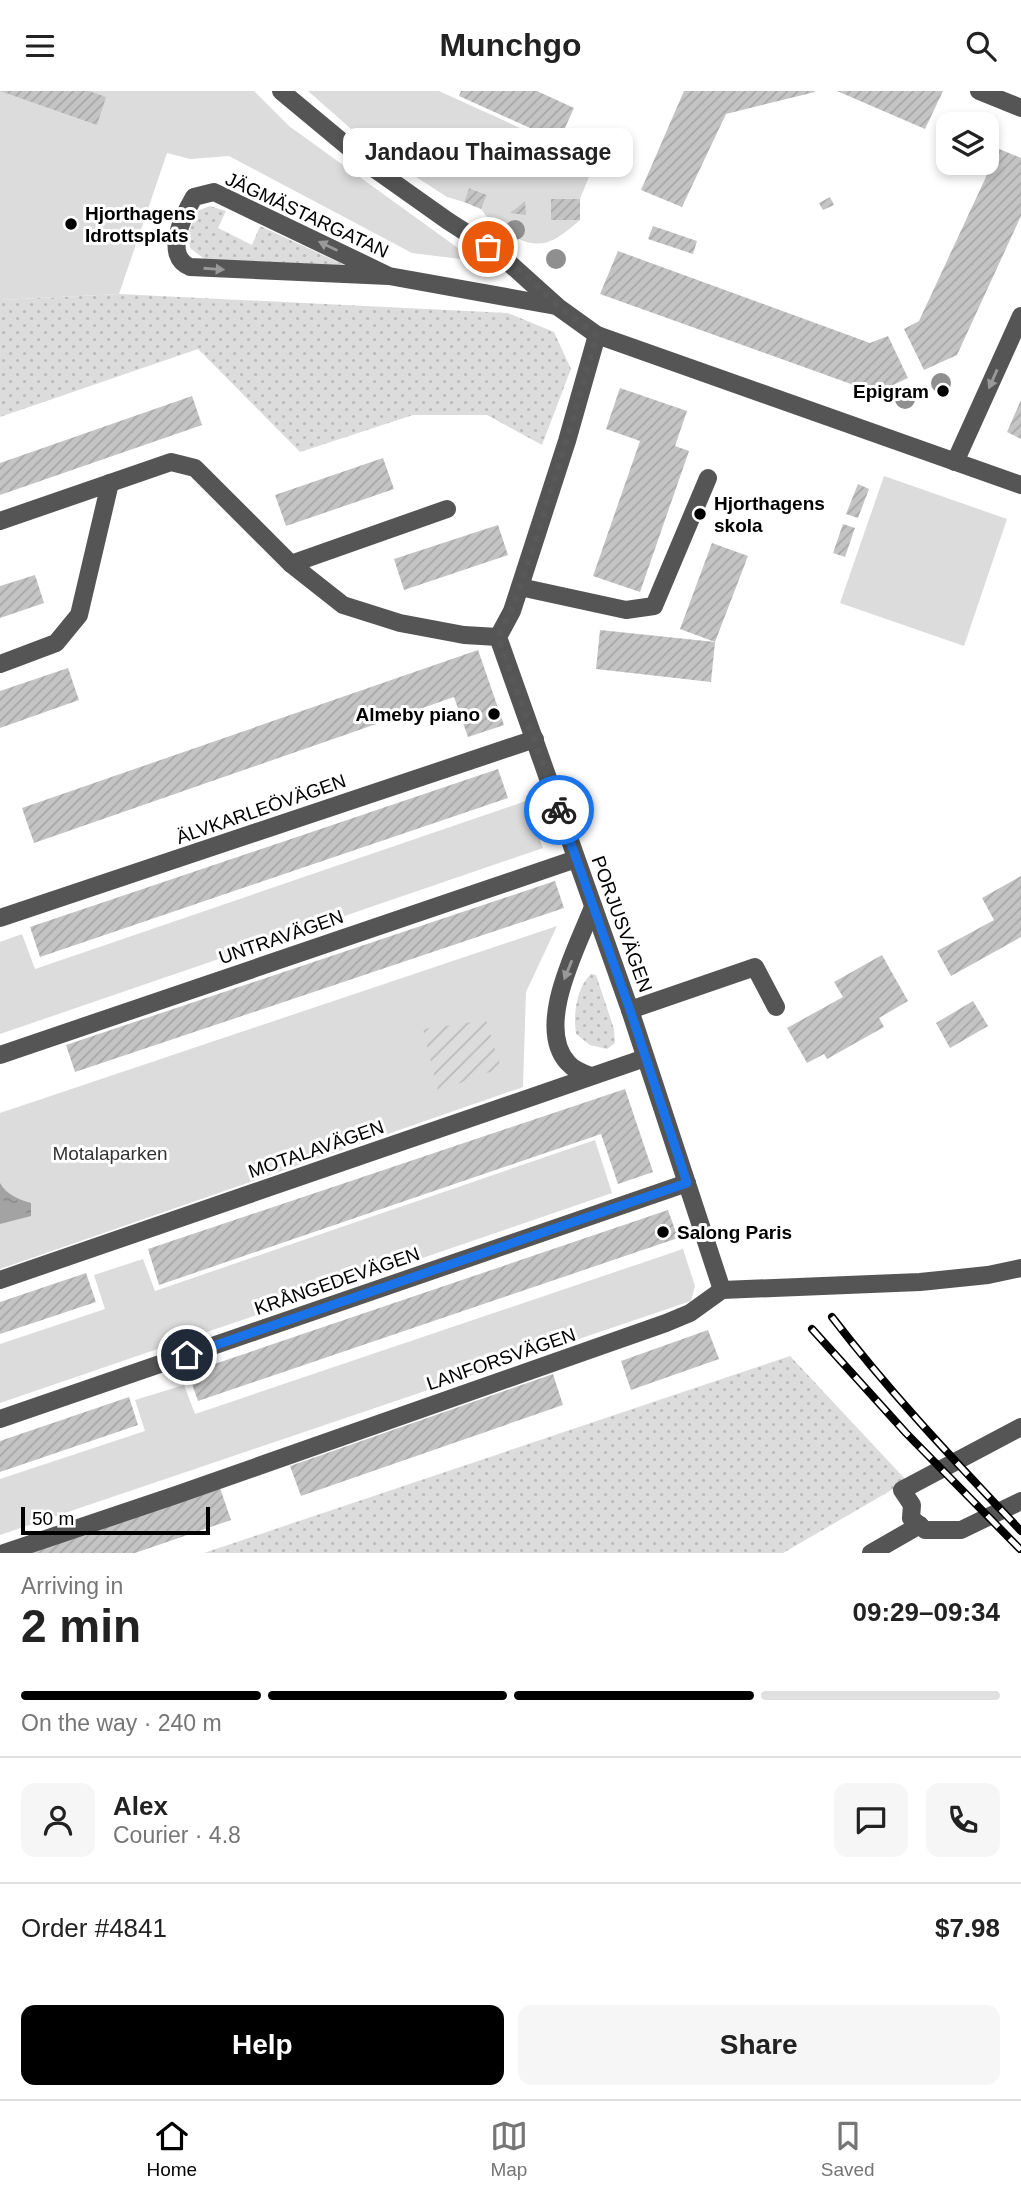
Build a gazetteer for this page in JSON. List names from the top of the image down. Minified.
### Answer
{"streets":{"street":["JÄGMÄSTARGATAN","ÄLVKARLEÖVÄGEN","PORJUSVÄGEN","UNTRAVÄGEN","MOTALAVÄGEN","KRÅNGEDEVÄGEN","LANFORSVÄGEN"]},"crossings":[["ÄLVKARLEÖVÄGEN","PORJUSVÄGEN"],["PORJUSVÄGEN","UNTRAVÄGEN"],["PORJUSVÄGEN","MOTALAVÄGEN"],["PORJUSVÄGEN","KRÅNGEDEVÄGEN"],["PORJUSVÄGEN","LANFORSVÄGEN"]],"parks":["Motalaparken"],"places":["Hjorthagens Idrottsplats","Jandaou Thaimassage","Epigram","Hjorthagens skola","Almeby piano","Salong Paris"],"scale_bar":"50 m","page":{"header":"Munchgo","bubble":"Jandaou Thaimassage","scale":"50 m","heading":["2 min","Arriving in","09:29–09:34"],"panel":["Alex","Courier · 4.8","Order #4841","$7.98"],"bar":"On the way · 240 m","buttons":["Help","Share"],"tabs":["Home","Map","Saved"]}}
